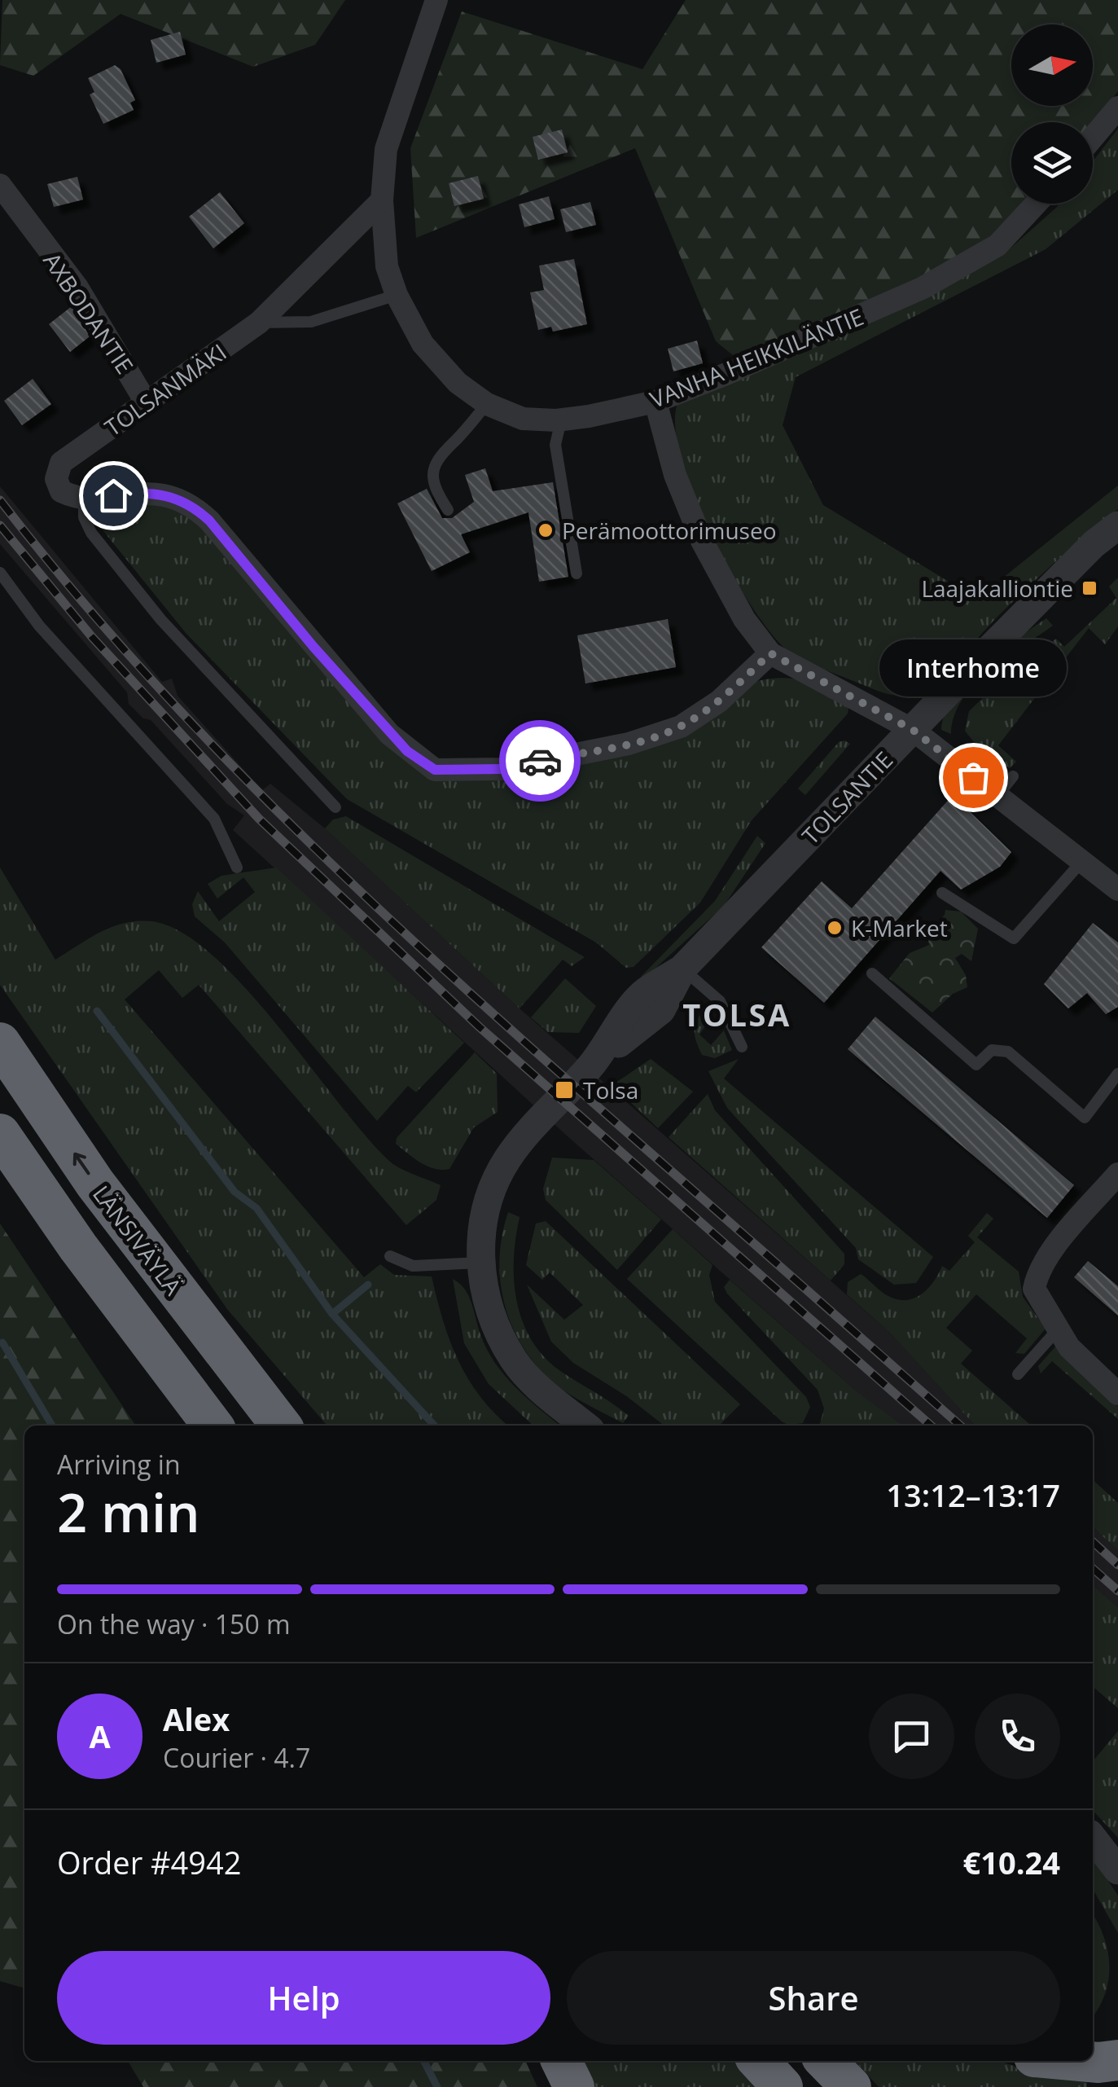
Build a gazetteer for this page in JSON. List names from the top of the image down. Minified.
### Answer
{"streets":{"highway":["LÄNSIVÄYLÄ"],"street":["AXBODANTIE","VANHA HEIKKILÄNTIE","TOLSANMÄKI","TOLSANTIE"]},"crossings":[["AXBODANTIE","TOLSANMÄKI"],["VANHA HEIKKILÄNTIE","TOLSANMÄKI"]],"districts":["TOLSA"],"places":{"other":["Perämoottorimuseo","Interhome","K-Market"],"transit":["Laajakalliontie","Tolsa"]},"north":"right","page":{"bubble":"Interhome","heading":["2 min","Arriving in","13:12–13:17"],"panel":["Alex","Courier · 4.7","Order #4942","€10.24"],"bar":"On the way · 150 m","round":"A","buttons":["Help","Share"]}}
